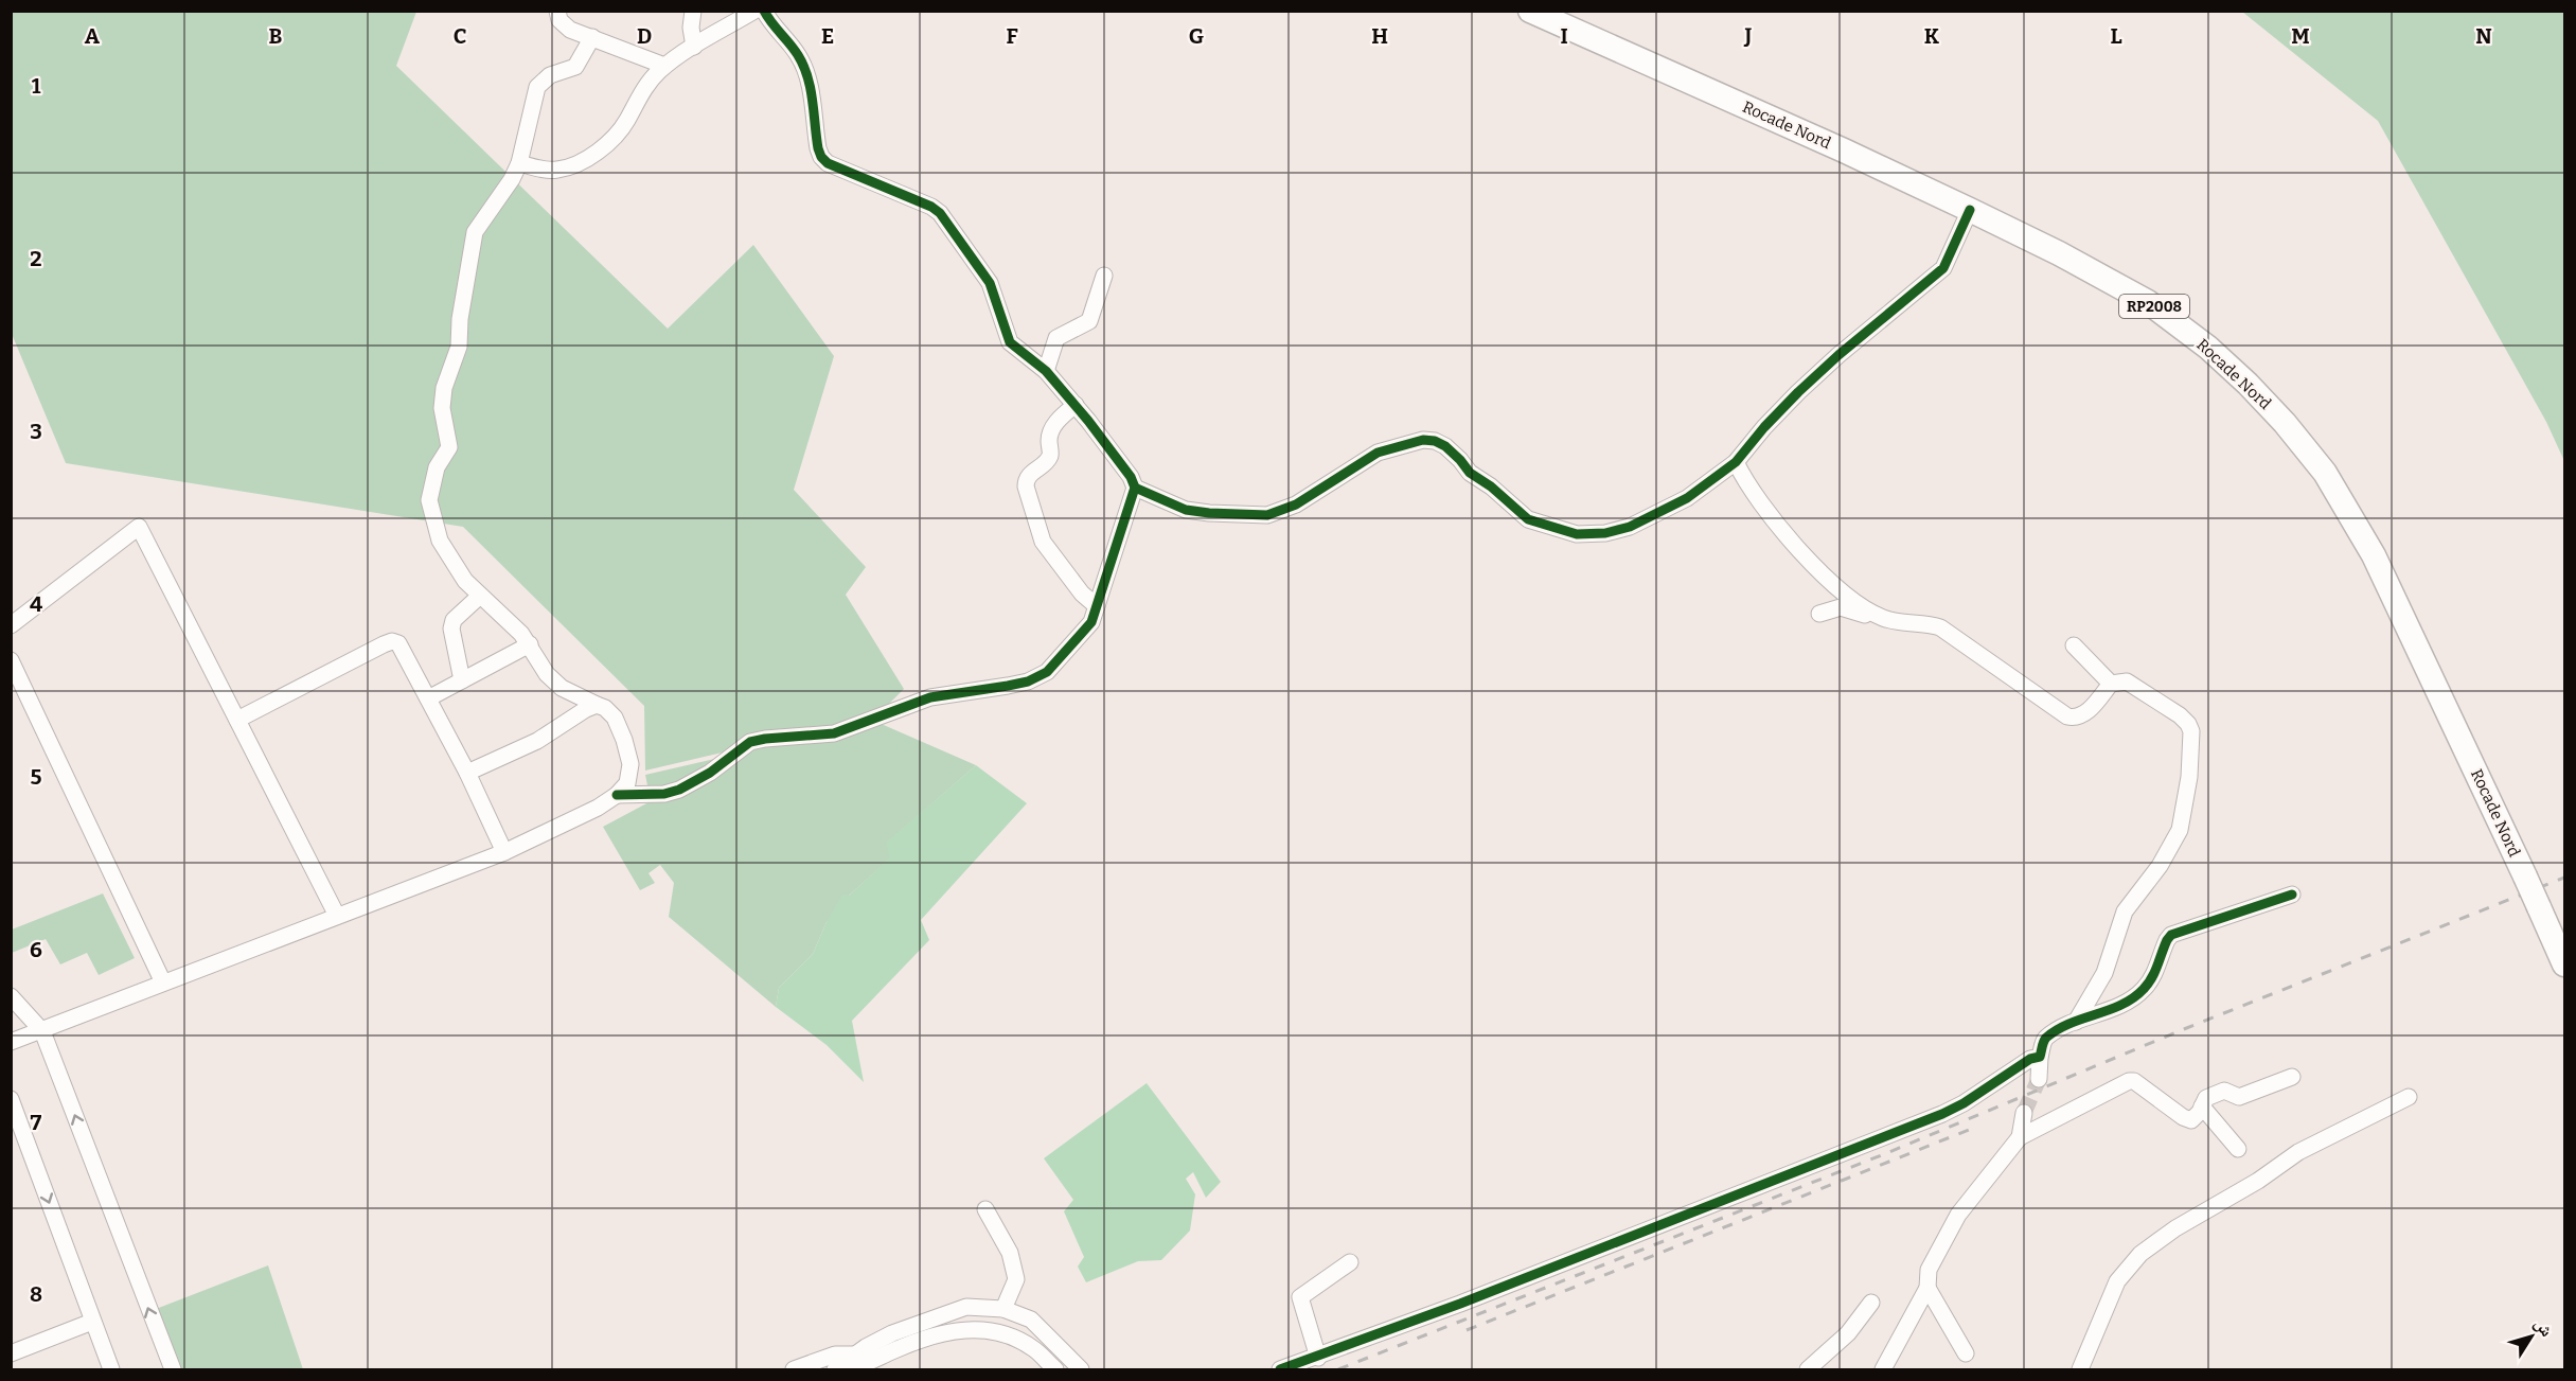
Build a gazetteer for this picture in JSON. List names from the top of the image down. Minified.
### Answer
{"streets":{"highway":["Rocade Nord","RP2008"]},"north":"top right","grid":{"columns":["A","B","C","D","E","F","G","H","I","J","K","L","M","N"],"rows":["1","2","3","4","5","6","7","8"]}}
